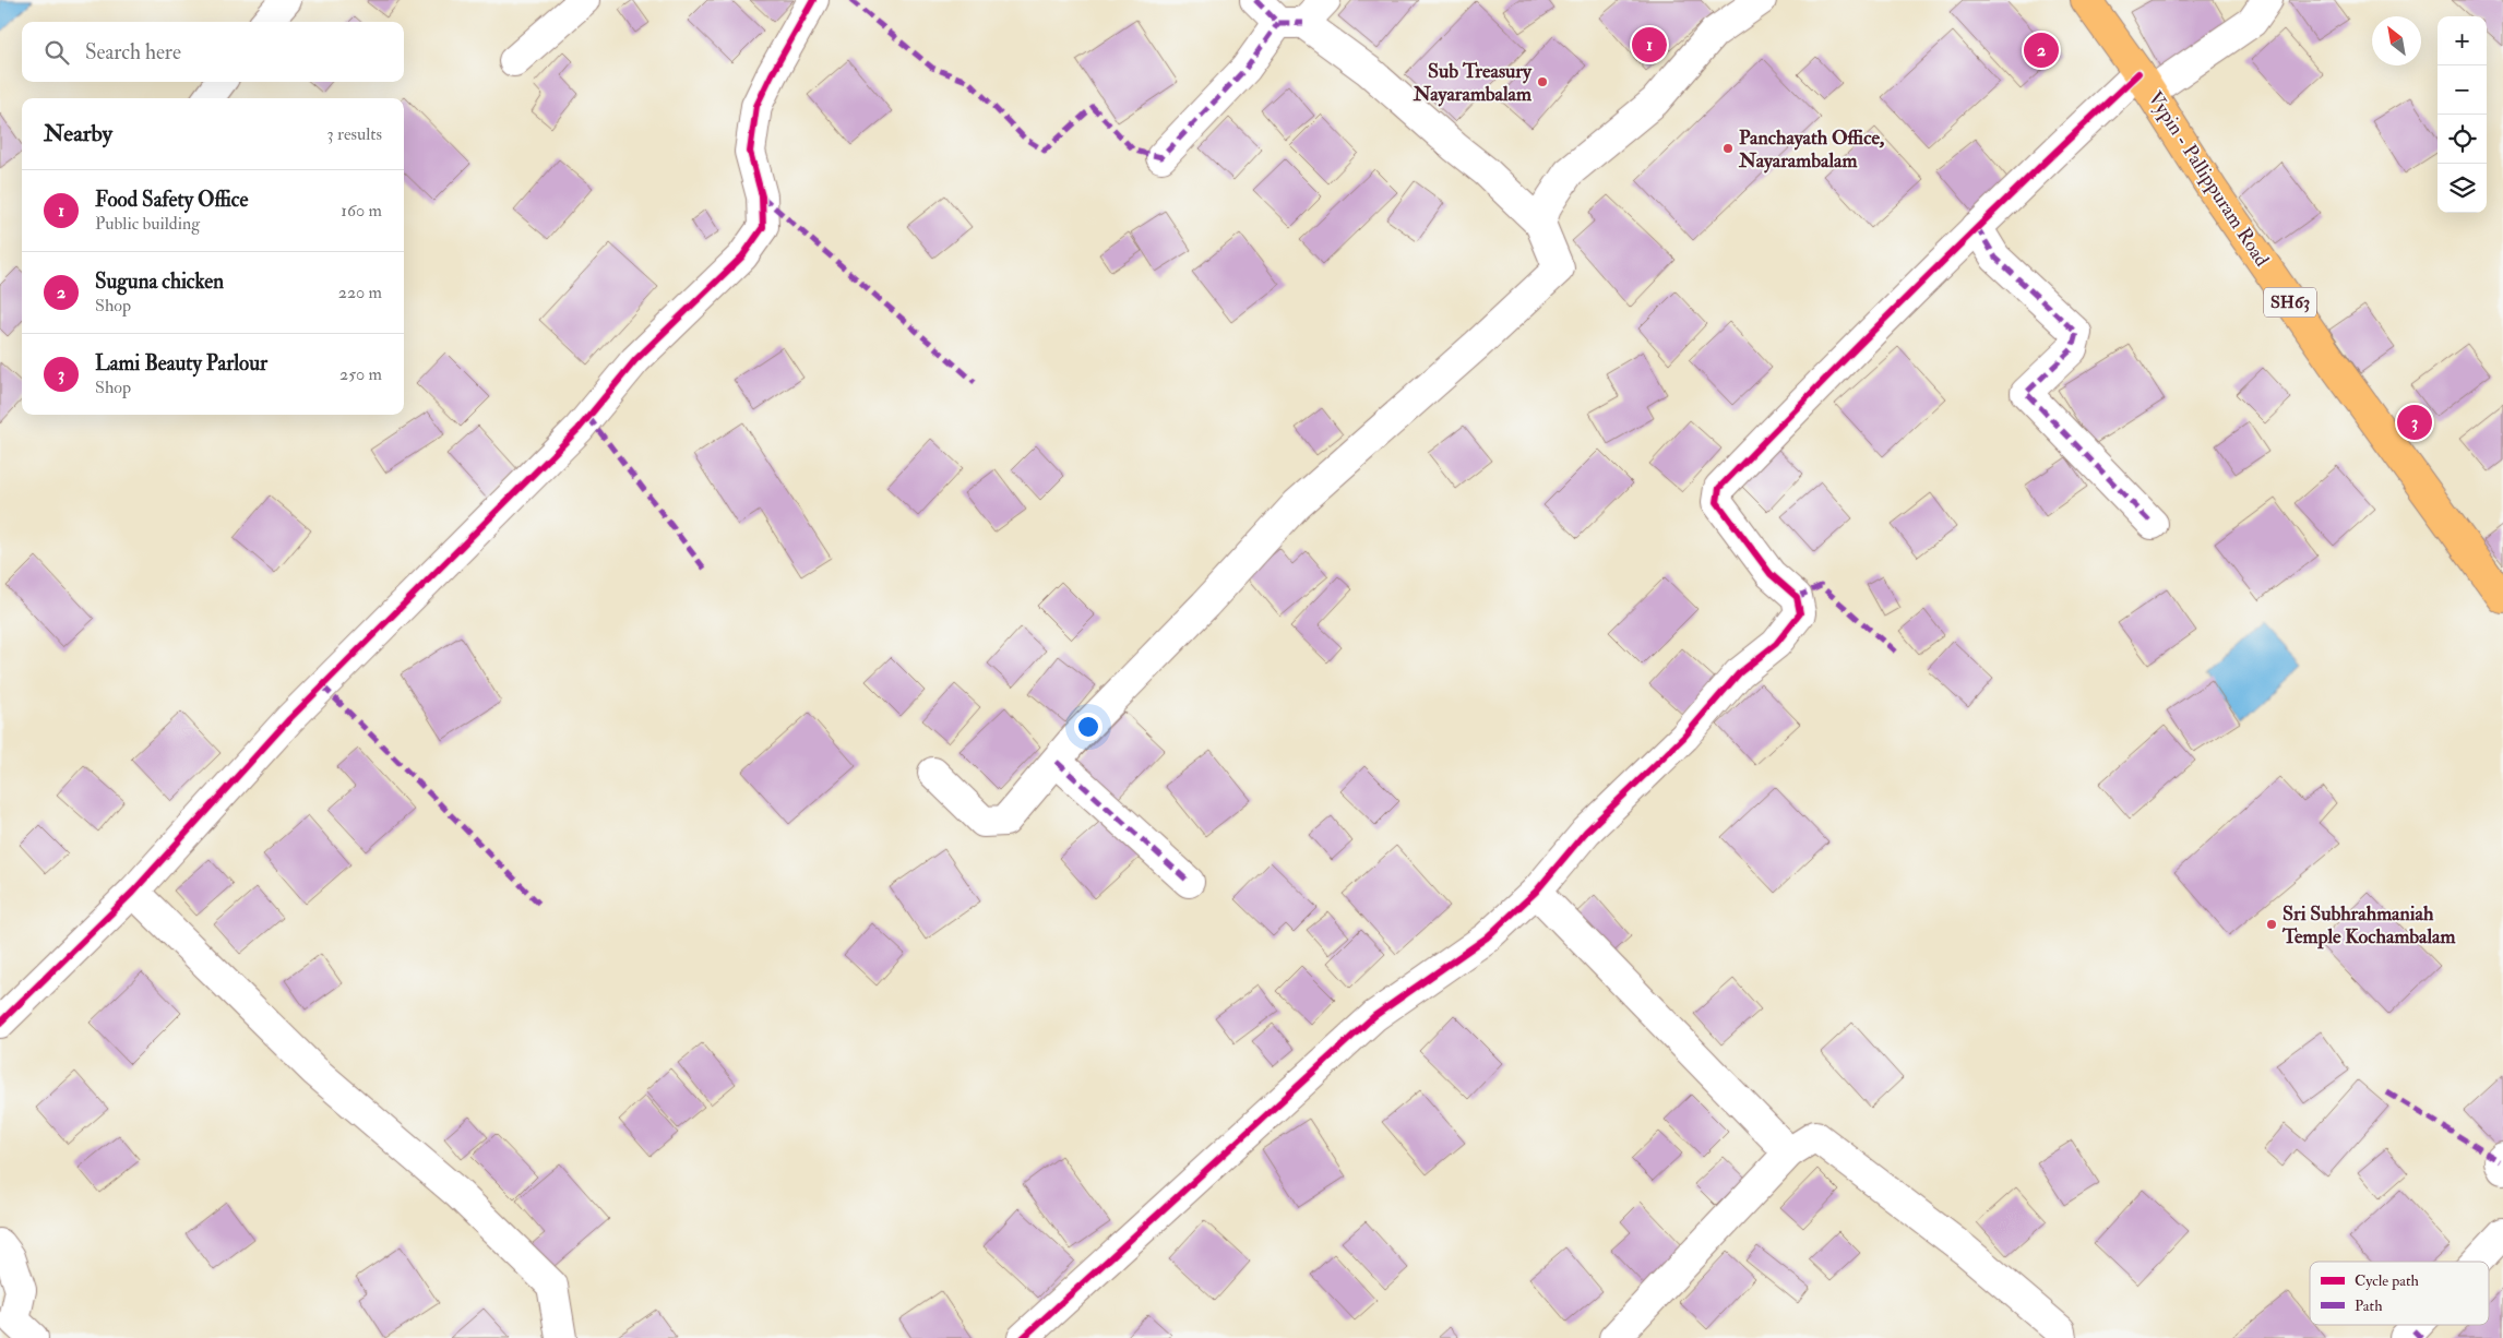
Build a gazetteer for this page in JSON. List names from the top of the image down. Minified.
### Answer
{"streets":{"main road":["Vypin - Pallippuram Road","SH63"]},"places":["Sub Treasury Nayarambalam","Panchayath Office, Nayarambalam","Sri Subhrahmaniah Temple Kochambalam"],"legend":["Cycle path","Path"],"north":"top left","page":{"map_buttons":["+","−"],"search":"Search here","pins":["1","2","3"],"heading":["Nearby","3 results"],"list":[{"mark":"1","name":"Food Safety Office","note":"Public building","value":"160 m"},{"mark":"2","name":"Suguna chicken","note":"Shop","value":"220 m"},{"mark":"3","name":"Lami Beauty Parlour","note":"Shop","value":"250 m"}]}}
